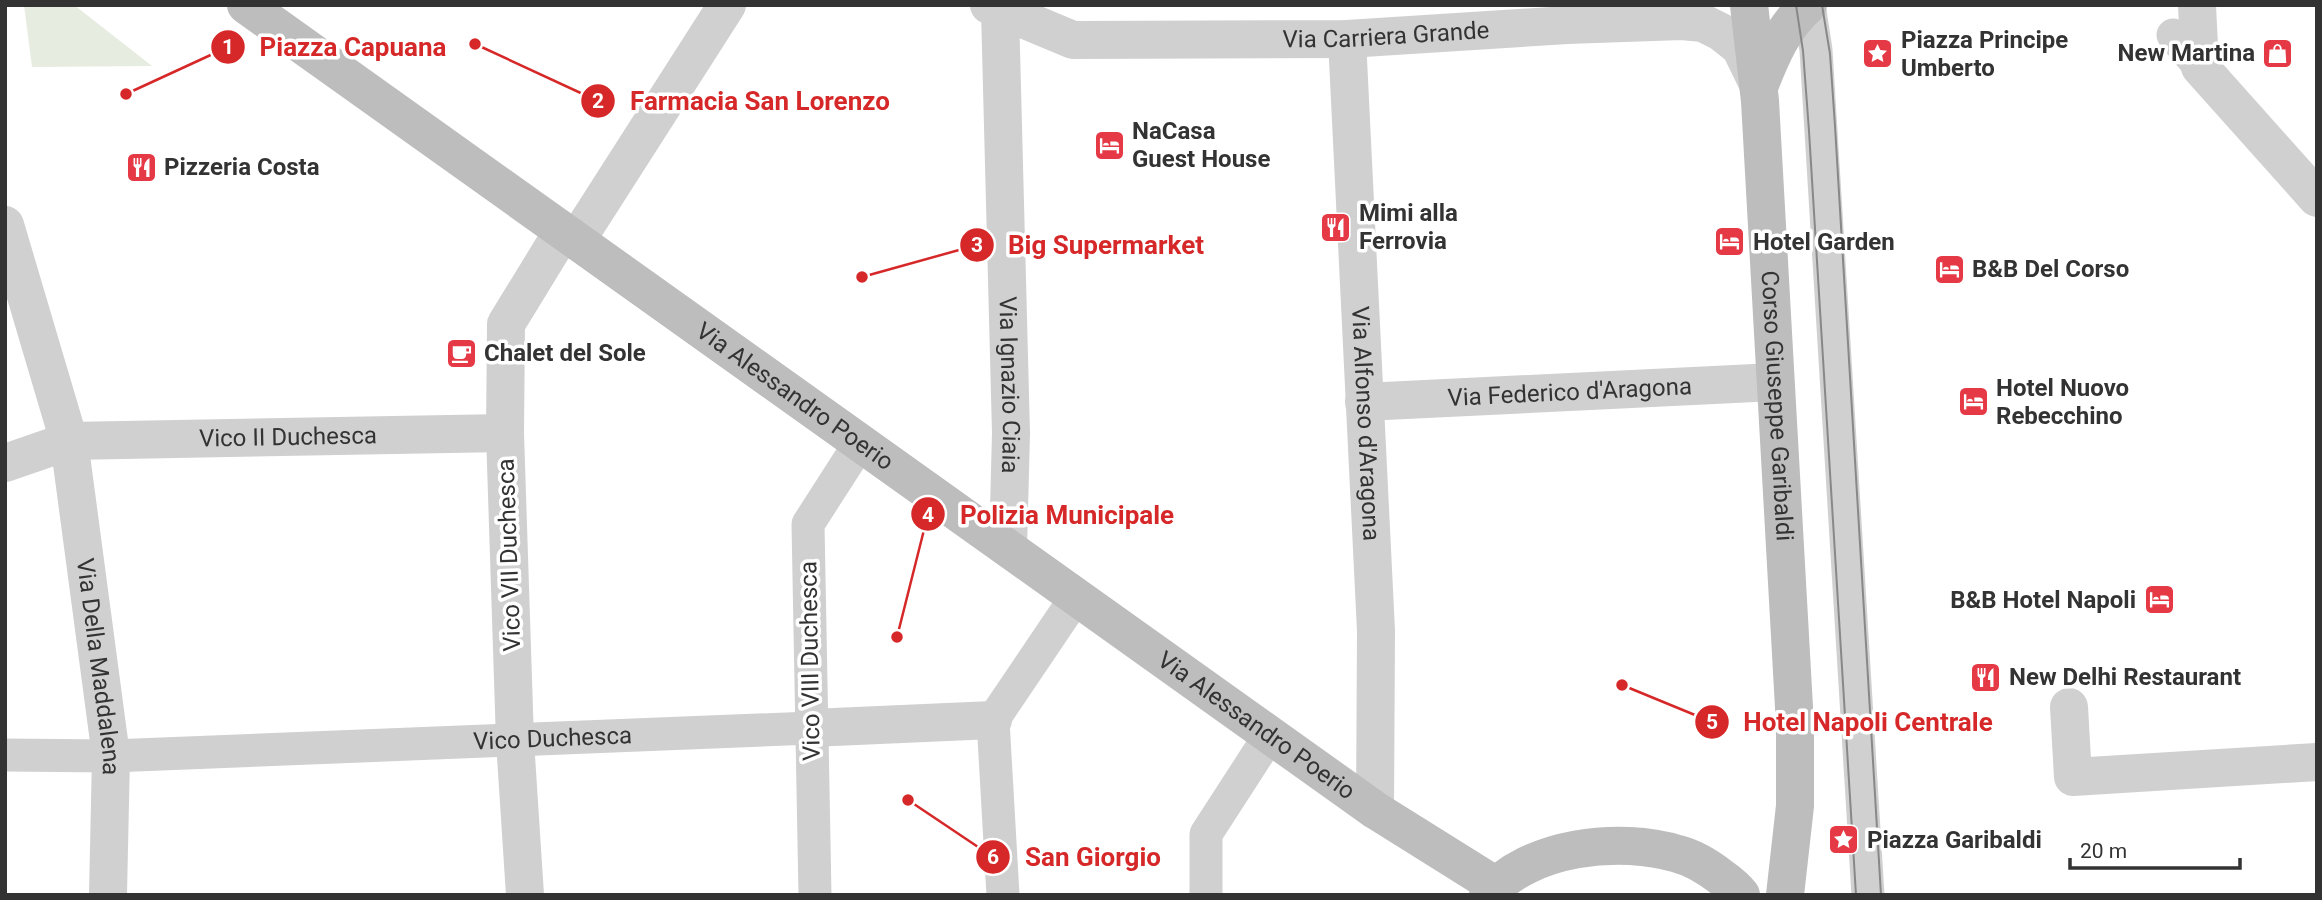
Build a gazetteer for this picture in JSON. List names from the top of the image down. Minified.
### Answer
{"streets":{"main road":["Via Alessandro Poerio","Corso Giuseppe Garibaldi"],"street":["Via Carriera Grande","Via Ignazio Ciaia","Via Federico d'Aragona","Via Alfonso d'Aragona","Vico II Duchesca","Vico VII Duchesca","Via Della Maddalena","Vico Duchesca"],"lane":["Vico VIII Duchesca"]},"crossings":[["Via Carriera Grande","Via Ignazio Ciaia"],["Via Carriera Grande","Corso Giuseppe Garibaldi"],["Via Carriera Grande","Via Alfonso d'Aragona"],["Via Ignazio Ciaia","Via Alessandro Poerio"],["Via Federico d'Aragona","Corso Giuseppe Garibaldi"],["Via Federico d'Aragona","Via Alfonso d'Aragona"],["Via Alessandro Poerio","Via Alfonso d'Aragona"],["Via Alessandro Poerio","Vico VII Duchesca"],["Via Alessandro Poerio","Vico VIII Duchesca"],["Vico II Duchesca","Vico VII Duchesca"],["Vico II Duchesca","Via Della Maddalena"],["Vico VII Duchesca","Vico Duchesca"],["Vico VIII Duchesca","Vico Duchesca"],["Via Della Maddalena","Vico Duchesca"]],"places":{"other":["Farmacia San Lorenzo","Piazza Capuana","Big Supermarket","Polizia Municipale","Hotel Napoli Centrale","San Giorgio"],"shop":["New Martina"],"place":["Piazza Principe Umberto","Piazza Garibaldi"],"hotel":["NaCasa Guest House","Hotel Garden","B&B Del Corso","Hotel Nuovo Rebecchino","B&B Hotel Napoli"],"restaurant":["Pizzeria Costa","Mimi alla Ferrovia","New Delhi Restaurant"],"cafe":["Chalet del Sole"]},"scale_bar":"20 m"}
